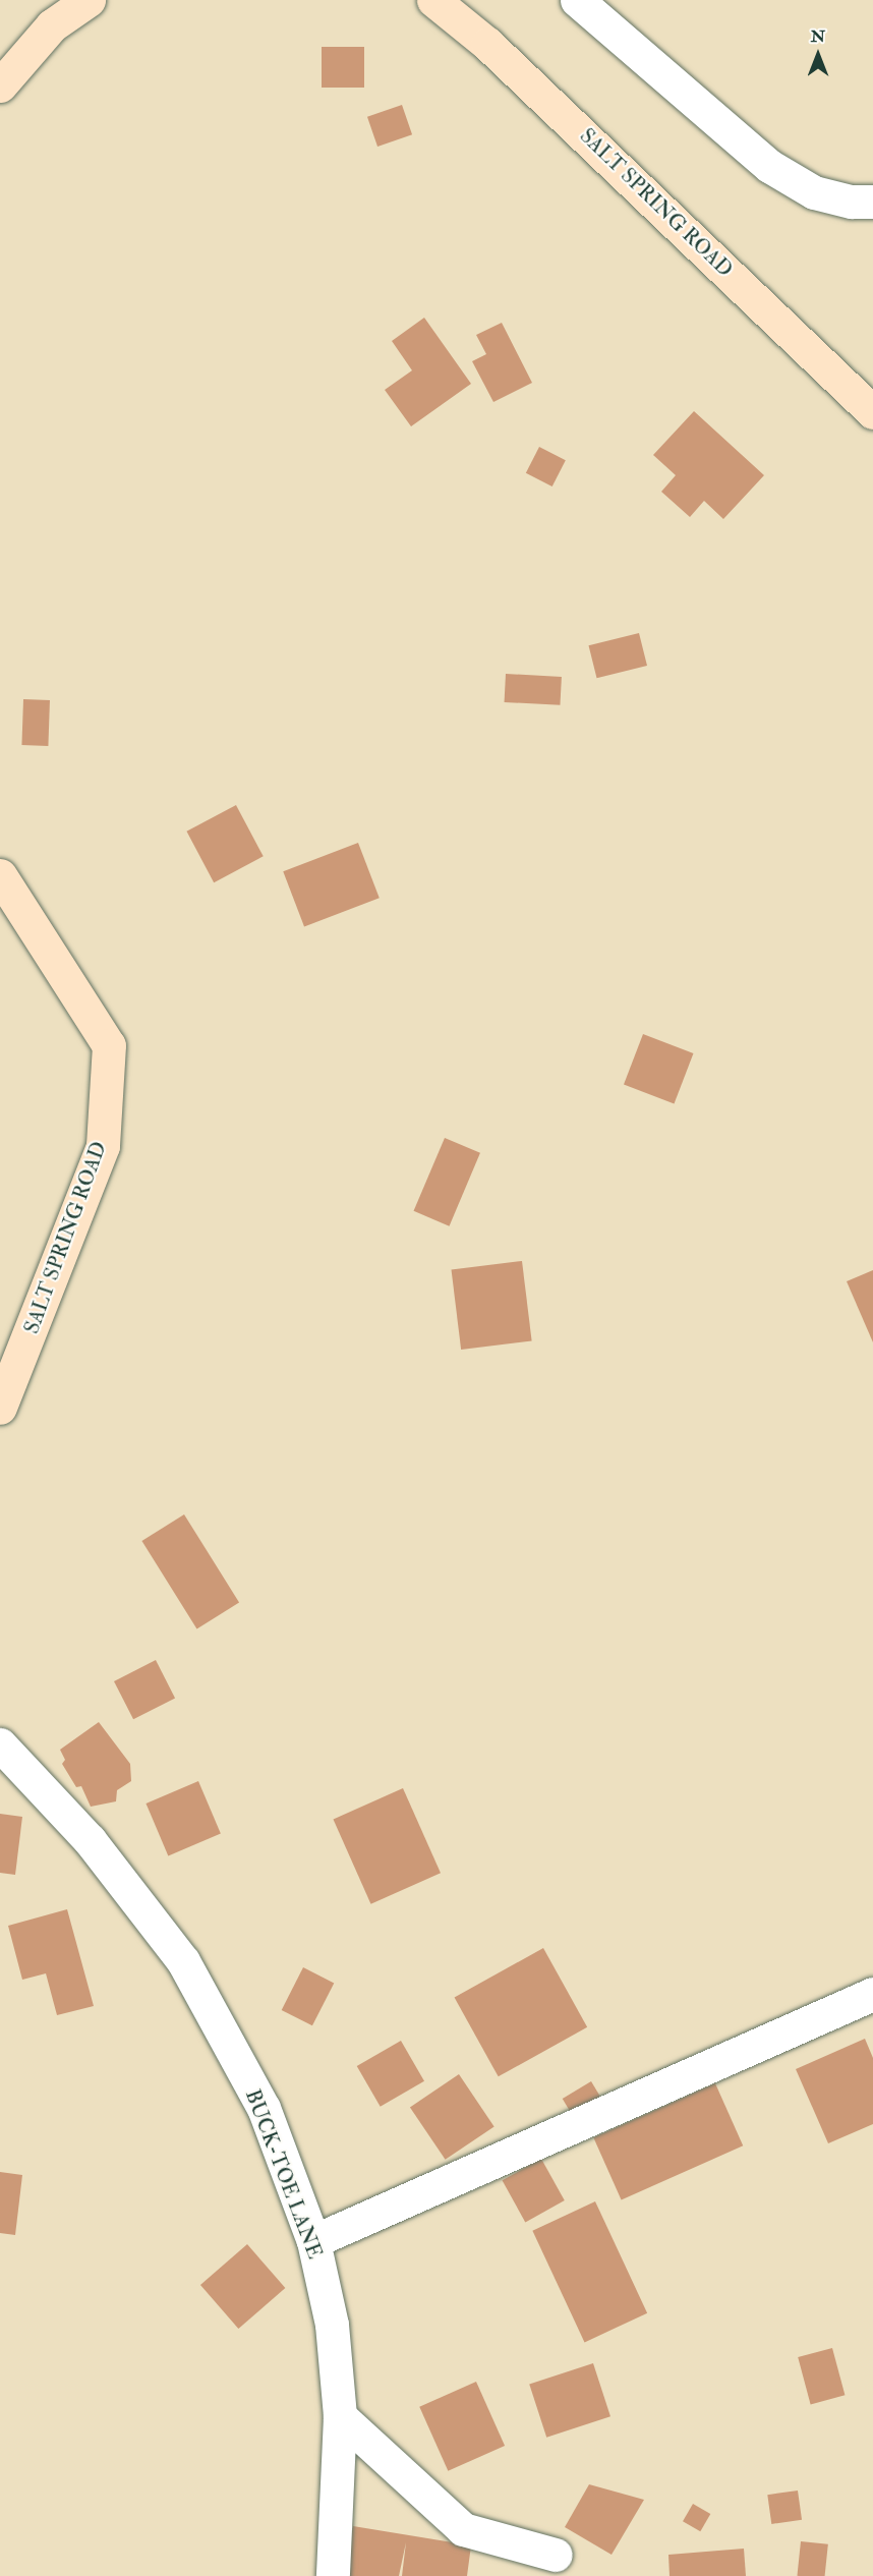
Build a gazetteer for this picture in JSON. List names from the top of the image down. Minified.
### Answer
{"streets":{"street":["SALT SPRING ROAD","BUCK-TOE LANE"]},"north":"top"}
